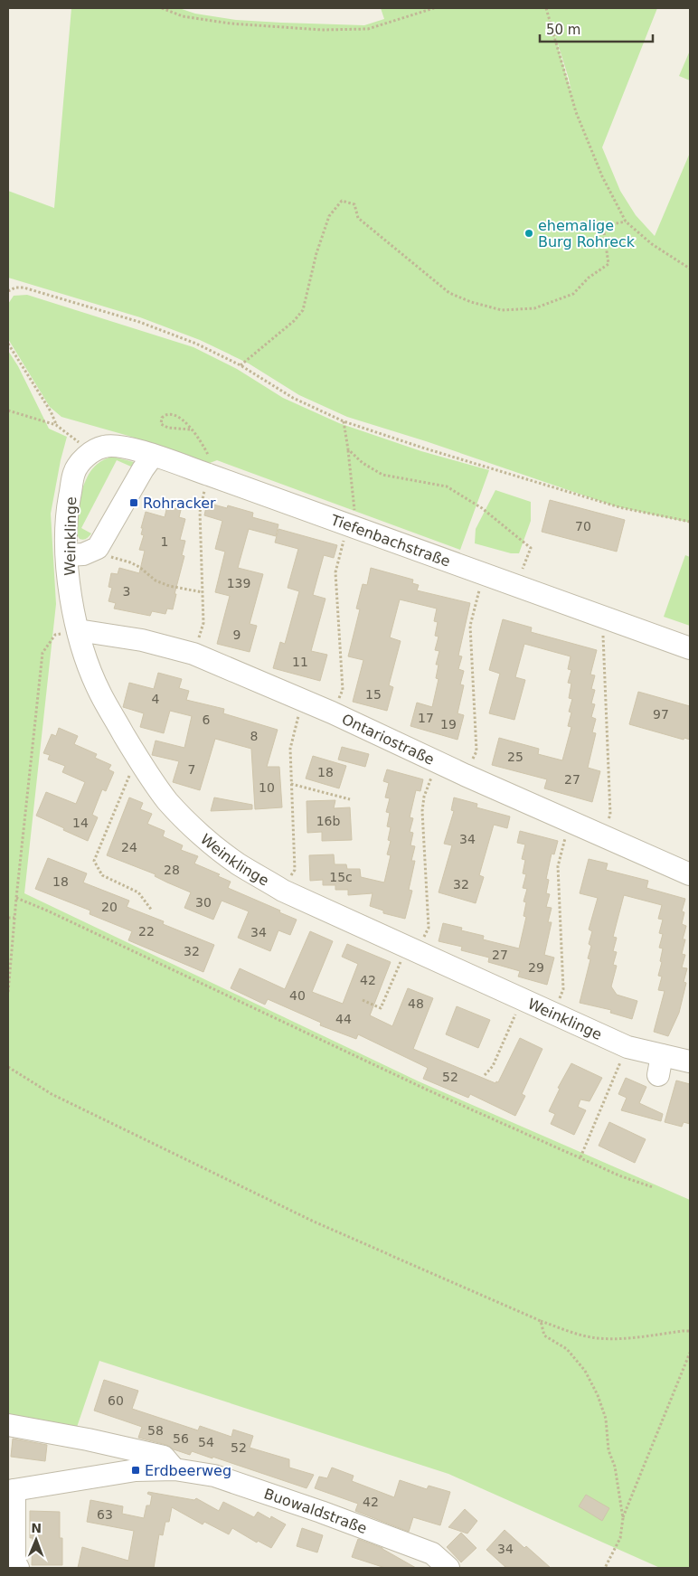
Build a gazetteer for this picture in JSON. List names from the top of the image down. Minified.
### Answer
{"streets":{"street":["Weinklinge","Tiefenbachstraße","Ontariostraße","Buowaldstraße"]},"crossings":[["Weinklinge","Tiefenbachstraße"],["Weinklinge","Ontariostraße"]],"places":{"other":["ehemalige Burg Rohreck"],"transit":["Rohracker","Erdbeerweg"]},"house_numbers":["70","1","139","3","9","11","15","4","97","17","6","19","8","25","7","18","27","10","16b","14","34","24","28","15c","18","32","30","20","22","34","32","27","29","42","40","48","44","52","60","58","56","54","52","42","63","34"],"scale_bar":"50 m","north":"top"}
